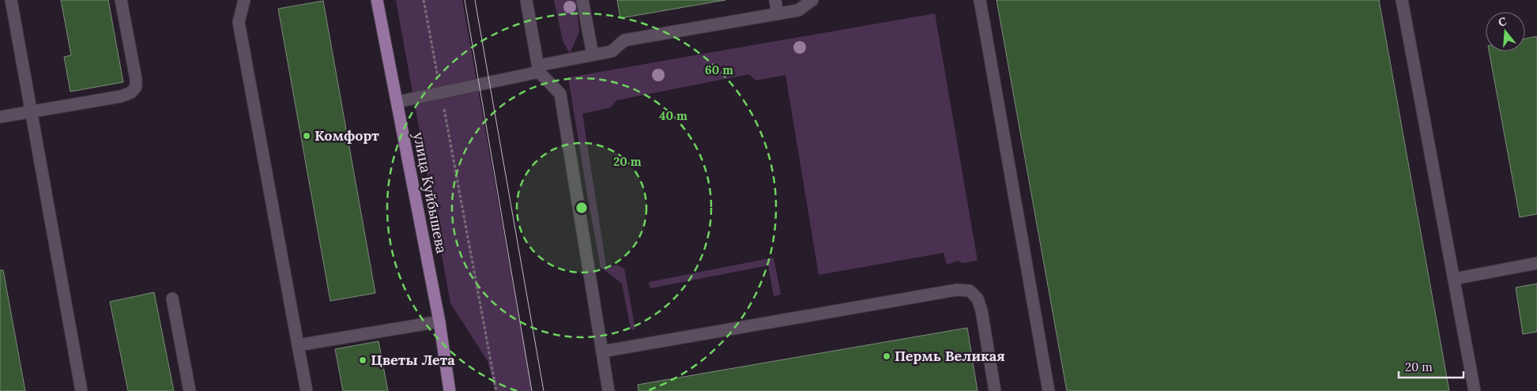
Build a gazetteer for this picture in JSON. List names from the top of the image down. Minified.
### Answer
{"streets":{"main road":["улица Куйбышева"]},"places":["Комфорт","Пермь Великая","Цветы Лета"],"scale_bar":"20 m","north":"top","rings":["60 m","40 m","20 m"]}
